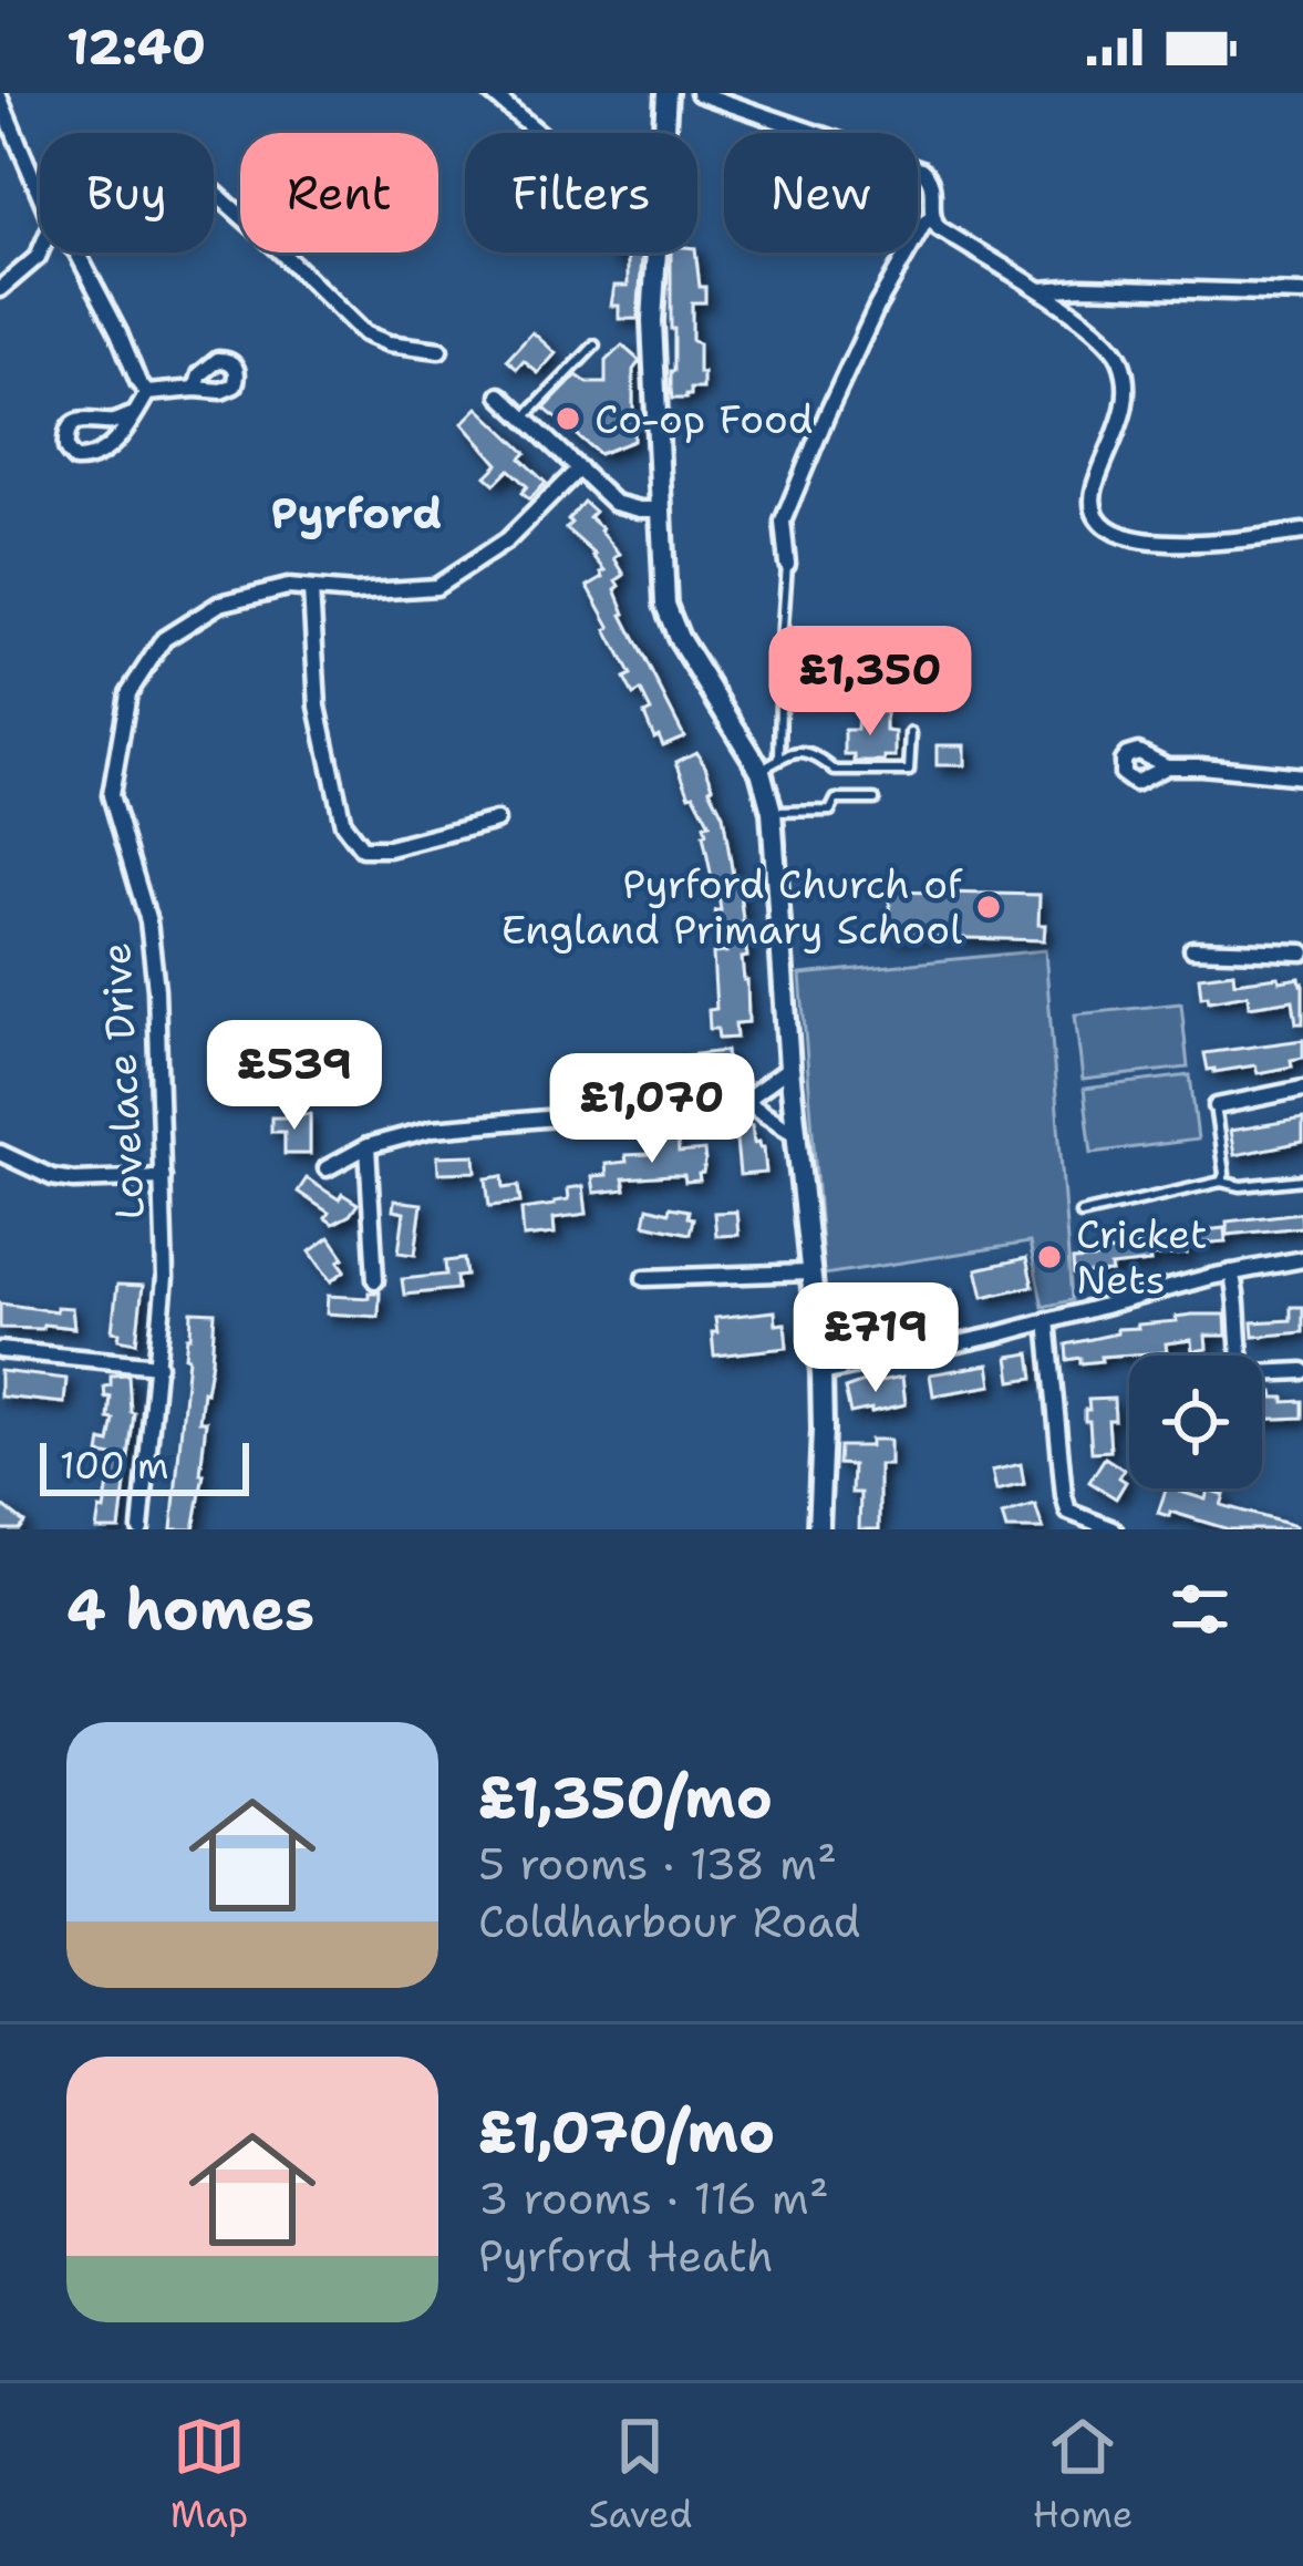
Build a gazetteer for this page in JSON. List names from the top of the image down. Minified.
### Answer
{"streets":{"street":["Lovelace Drive"]},"districts":["Pyrford"],"places":["Co-op Food","Pyrford Church of England Primary School","Cricket Nets"],"scale_bar":"100 m","page":{"status":"12:40","chip":["Buy","Rent","Filters","New"],"price":["£1,350","£539","£1,070","£719"],"scale":"100 m","heading":"4 homes","list":[{"name":"£1,350/mo","note":"5 rooms · 138 m² · Coldharbour Road"},{"name":"£1,070/mo","note":"3 rooms · 116 m² · Pyrford Heath"}],"tabs":["Map","Saved","Home"]}}
